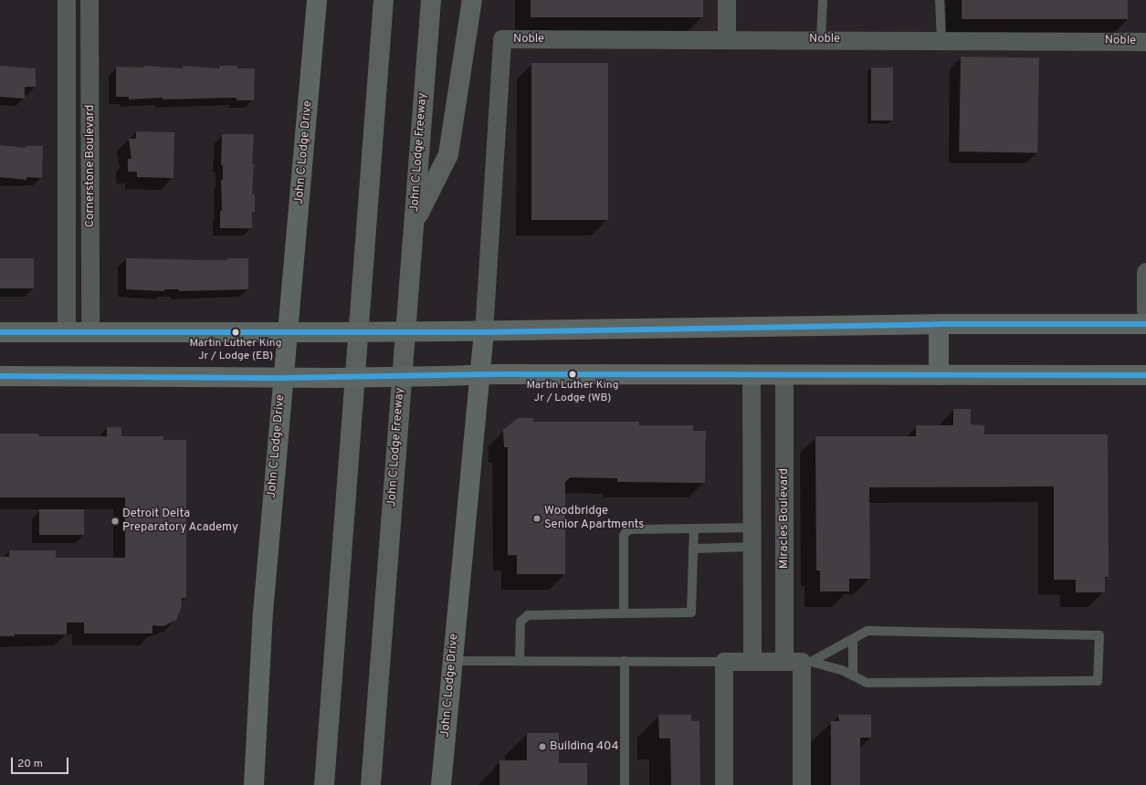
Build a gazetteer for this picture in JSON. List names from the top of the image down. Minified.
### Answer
{"streets":{"highway":["John C Lodge Freeway"],"main road":["John C Lodge Drive"],"street":["Noble","Cornerstone Boulevard","Miracles Boulevard"]},"crossings":[["Noble","John C Lodge Drive"]],"places":["Martin Luther King Jr / Lodge (EB)","Martin Luther King Jr / Lodge (WB)","Woodbridge Senior Apartments","Detroit Delta Preparatory Academy","Building 404"],"scale_bar":"20 m"}
